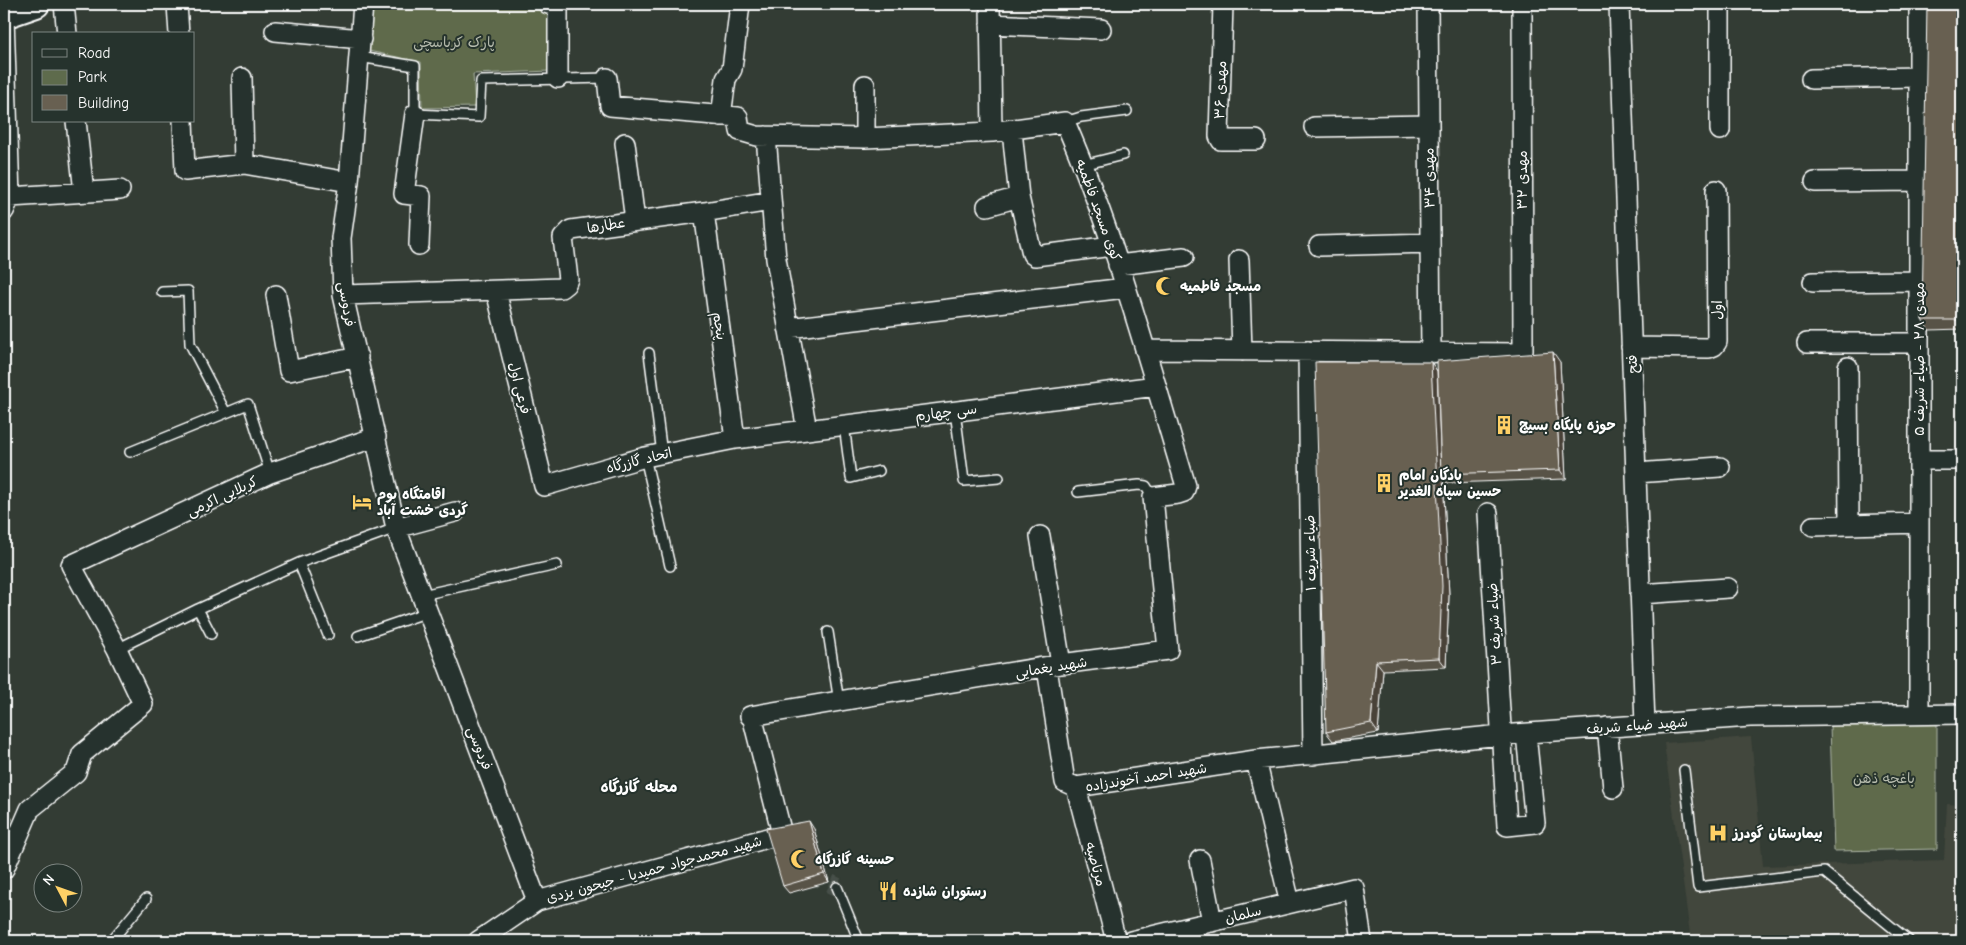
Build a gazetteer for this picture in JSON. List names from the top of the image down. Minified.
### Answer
{"streets":{"street":["مهدی ۳۶","مهدی ۳۴","مهدی ۳۲","کوی مسجد فاطمیه","عطارها","فردوسی","اول","پنجم","مهدی ۲۸ - ضیاء شریف ۵","فتح","فرعی اول","سی چهارم","اتحاد گازرگاه","کربلایی اکرمی","ضیاء شریف ۱","ضیاء شریف ۳","شهید یغمایی","شهید ضیاء شریف","شهید احمد آخوندزاده","مرتاصیه","شهيد محمدجواد حميديا - جيحون یزدی","سلمان"]},"crossings":[["مهدی ۳۴","مهدی ۳۲"],["کوی مسجد فاطمیه","سی چهارم"],["کوی مسجد فاطمیه","شهید یغمایی"],["عطارها","پنجم"],["عطارها","فرعی اول"],["فردوسی","کربلایی اکرمی"],["فردوسی","شهيد محمدجواد حميديا - جيحون یزدی"],["اول","فتح"],["پنجم","سی چهارم"],["پنجم","اتحاد گازرگاه"],["مهدی ۲۸ - ضیاء شریف ۵","شهید ضیاء شریف"],["فتح","شهید ضیاء شریف"],["فرعی اول","اتحاد گازرگاه"],["سی چهارم","اتحاد گازرگاه"],["ضیاء شریف ۱","شهید ضیاء شریف"],["ضیاء شریف ۱","شهید احمد آخوندزاده"],["ضیاء شریف ۳","شهید ضیاء شریف"],["شهید یغمایی","شهید احمد آخوندزاده"],["شهید یغمایی","شهيد محمدجواد حميديا - جيحون یزدی"],["شهید ضیاء شریف","شهید احمد آخوندزاده"],["شهید احمد آخوندزاده","مرتاصیه"]],"districts":["محله گازرگاه"],"parks":["پارک کرباسچی","باغچه ذهن"],"places":{"mosque":["مسجد فاطمیه","حسینه گازرگاه"],"building":["حوزه پایگاه بسیج","پادگان امام حسین سپاه الغدیر"],"hotel":["اقامتگاه بوم گردی خشت آباد"],"hospital":["بیمارستان گودرز"],"restaurant":["رستوران شازده"]},"legend":["Road","Park","Building"],"north":"top left"}
